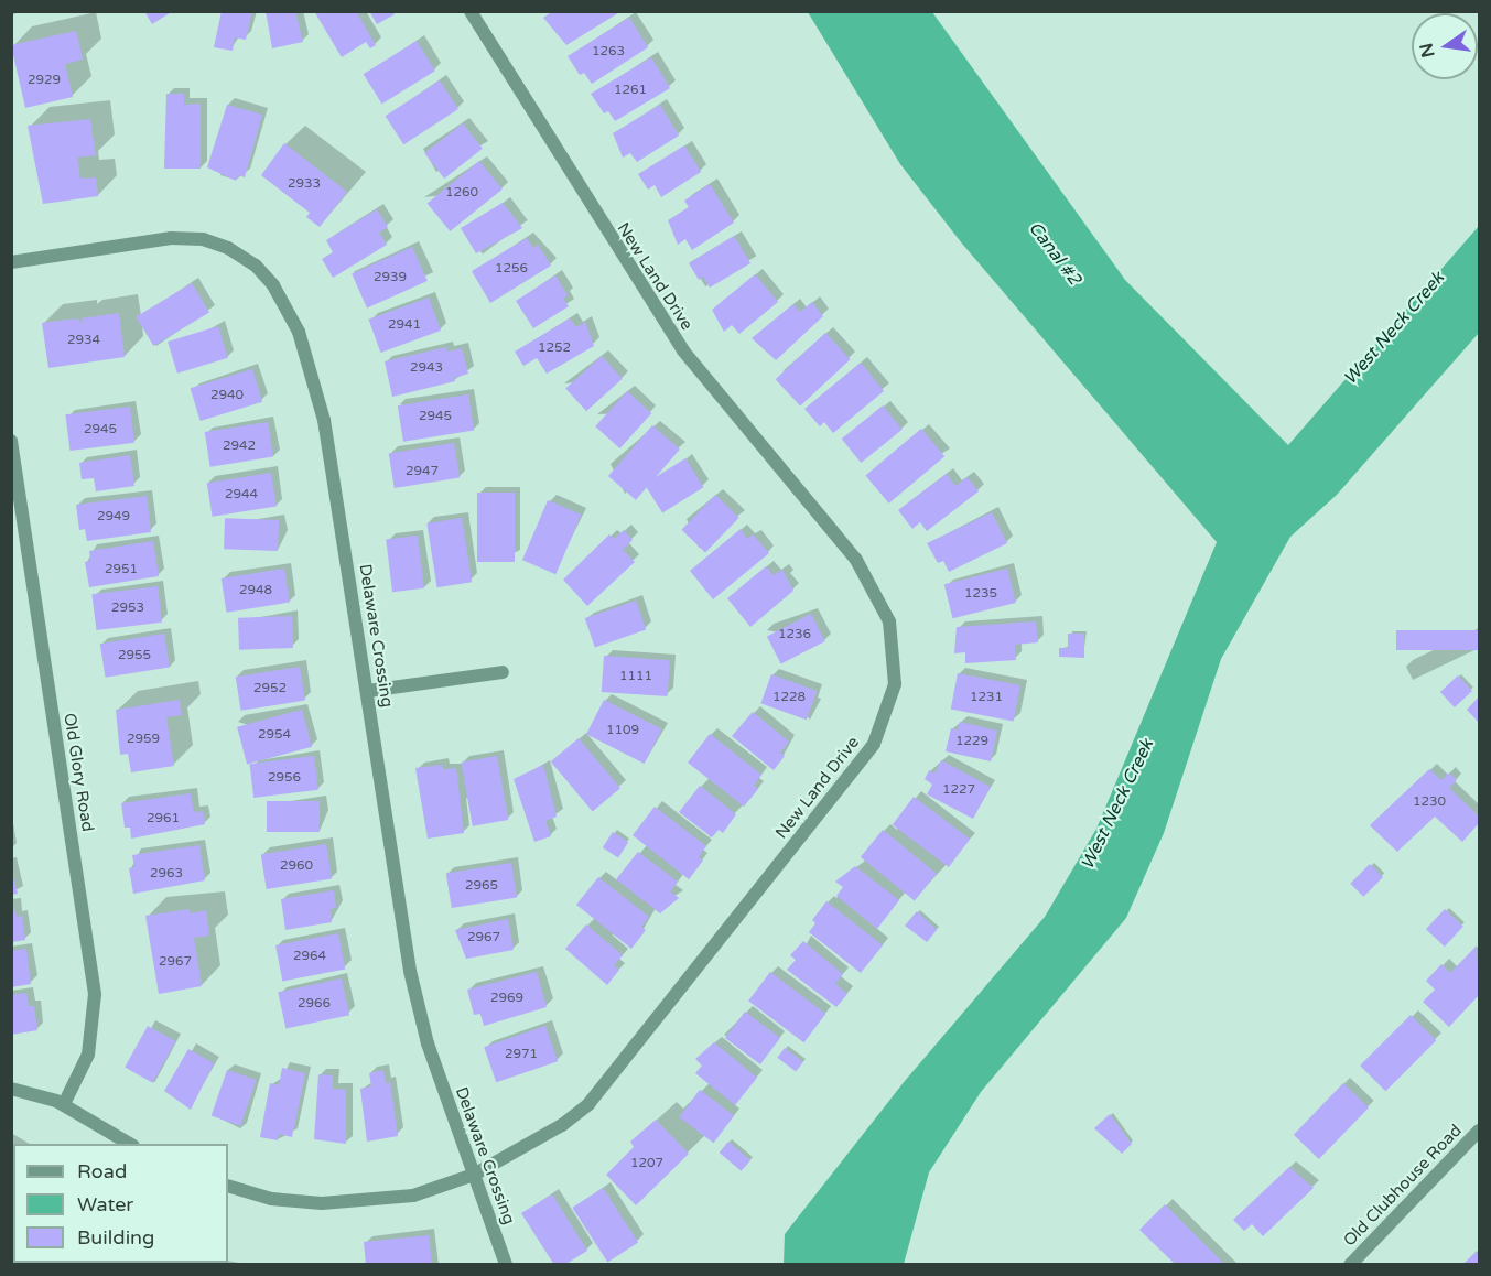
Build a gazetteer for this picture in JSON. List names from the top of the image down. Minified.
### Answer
{"streets":{"street":["New Land Drive","Delaware Crossing","Old Glory Road","Old Clubhouse Road"]},"crossings":[["New Land Drive","Delaware Crossing"]],"water":["Canal #2","West Neck Creek"],"house_numbers":["1263","2929","1261","2933","1260","1256","2939","2941","2934","1252","2943","2940","2945","2945","2942","2947","2944","2949","2951","2948","1235","2953","1236","2955","1111","2952","1228","1231","1109","2954","2959","1229","2956","1227","1230","2961","2960","2963","2965","2967","2964","2967","2969","2966","2971","1207"],"legend":["Road","Water","Building"],"north":"left"}
